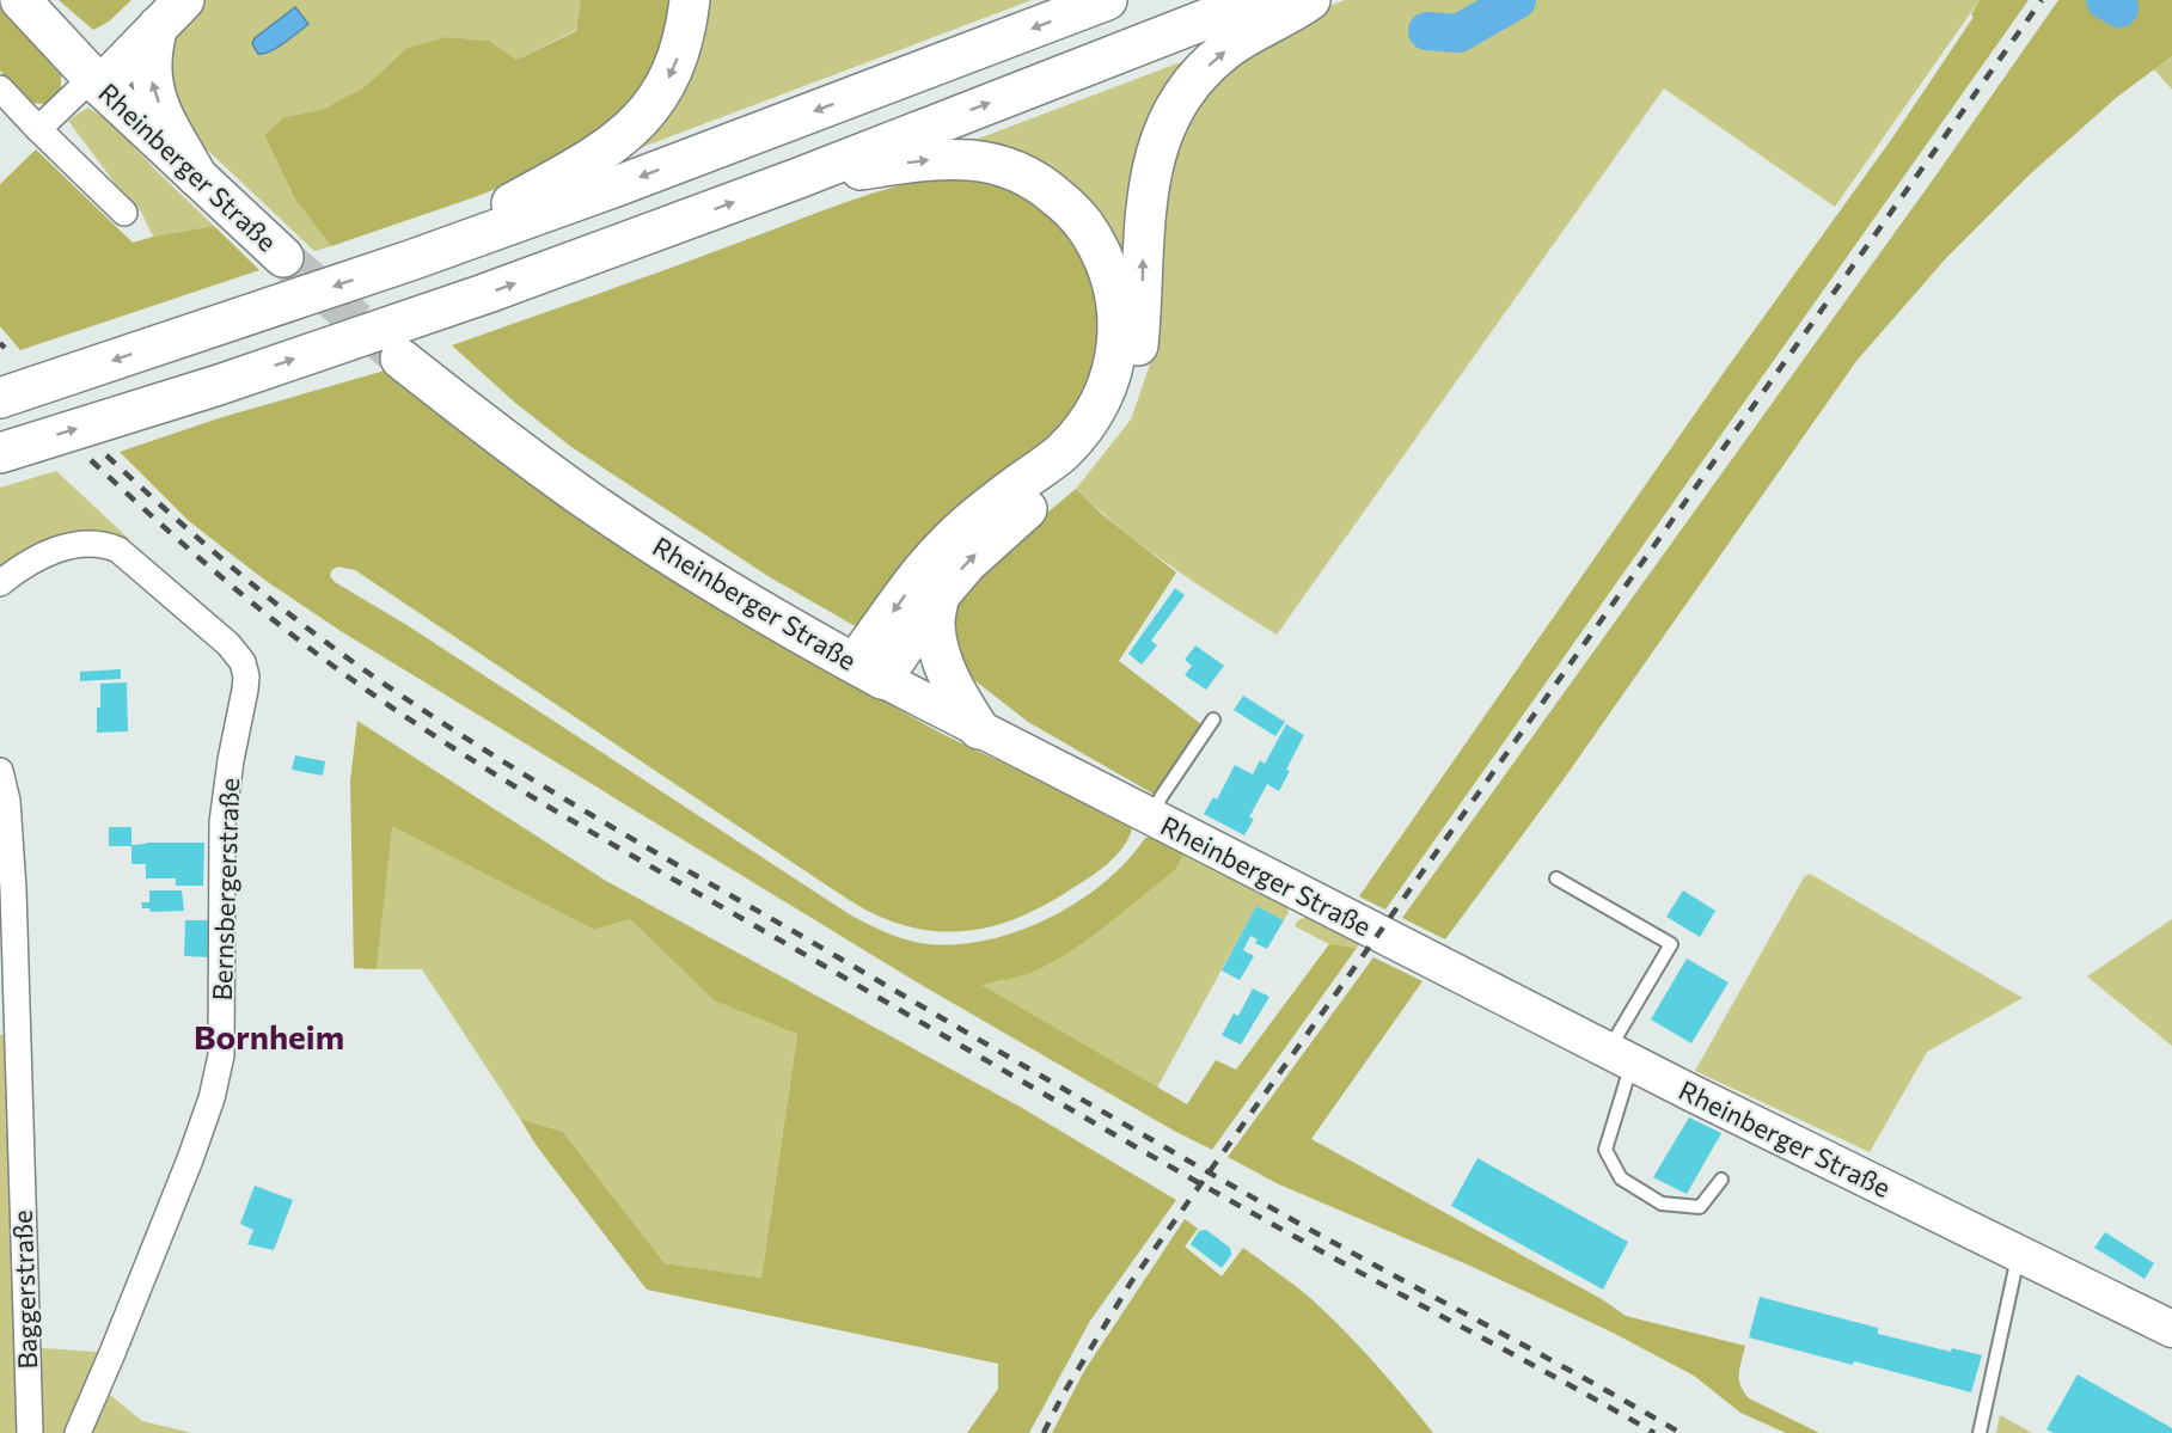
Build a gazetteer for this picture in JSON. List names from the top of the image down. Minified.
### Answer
{"streets":{"main road":["Rheinberger Straße"],"street":["Bernsbergerstraße","Baggerstraße"]},"districts":["Bornheim"]}
